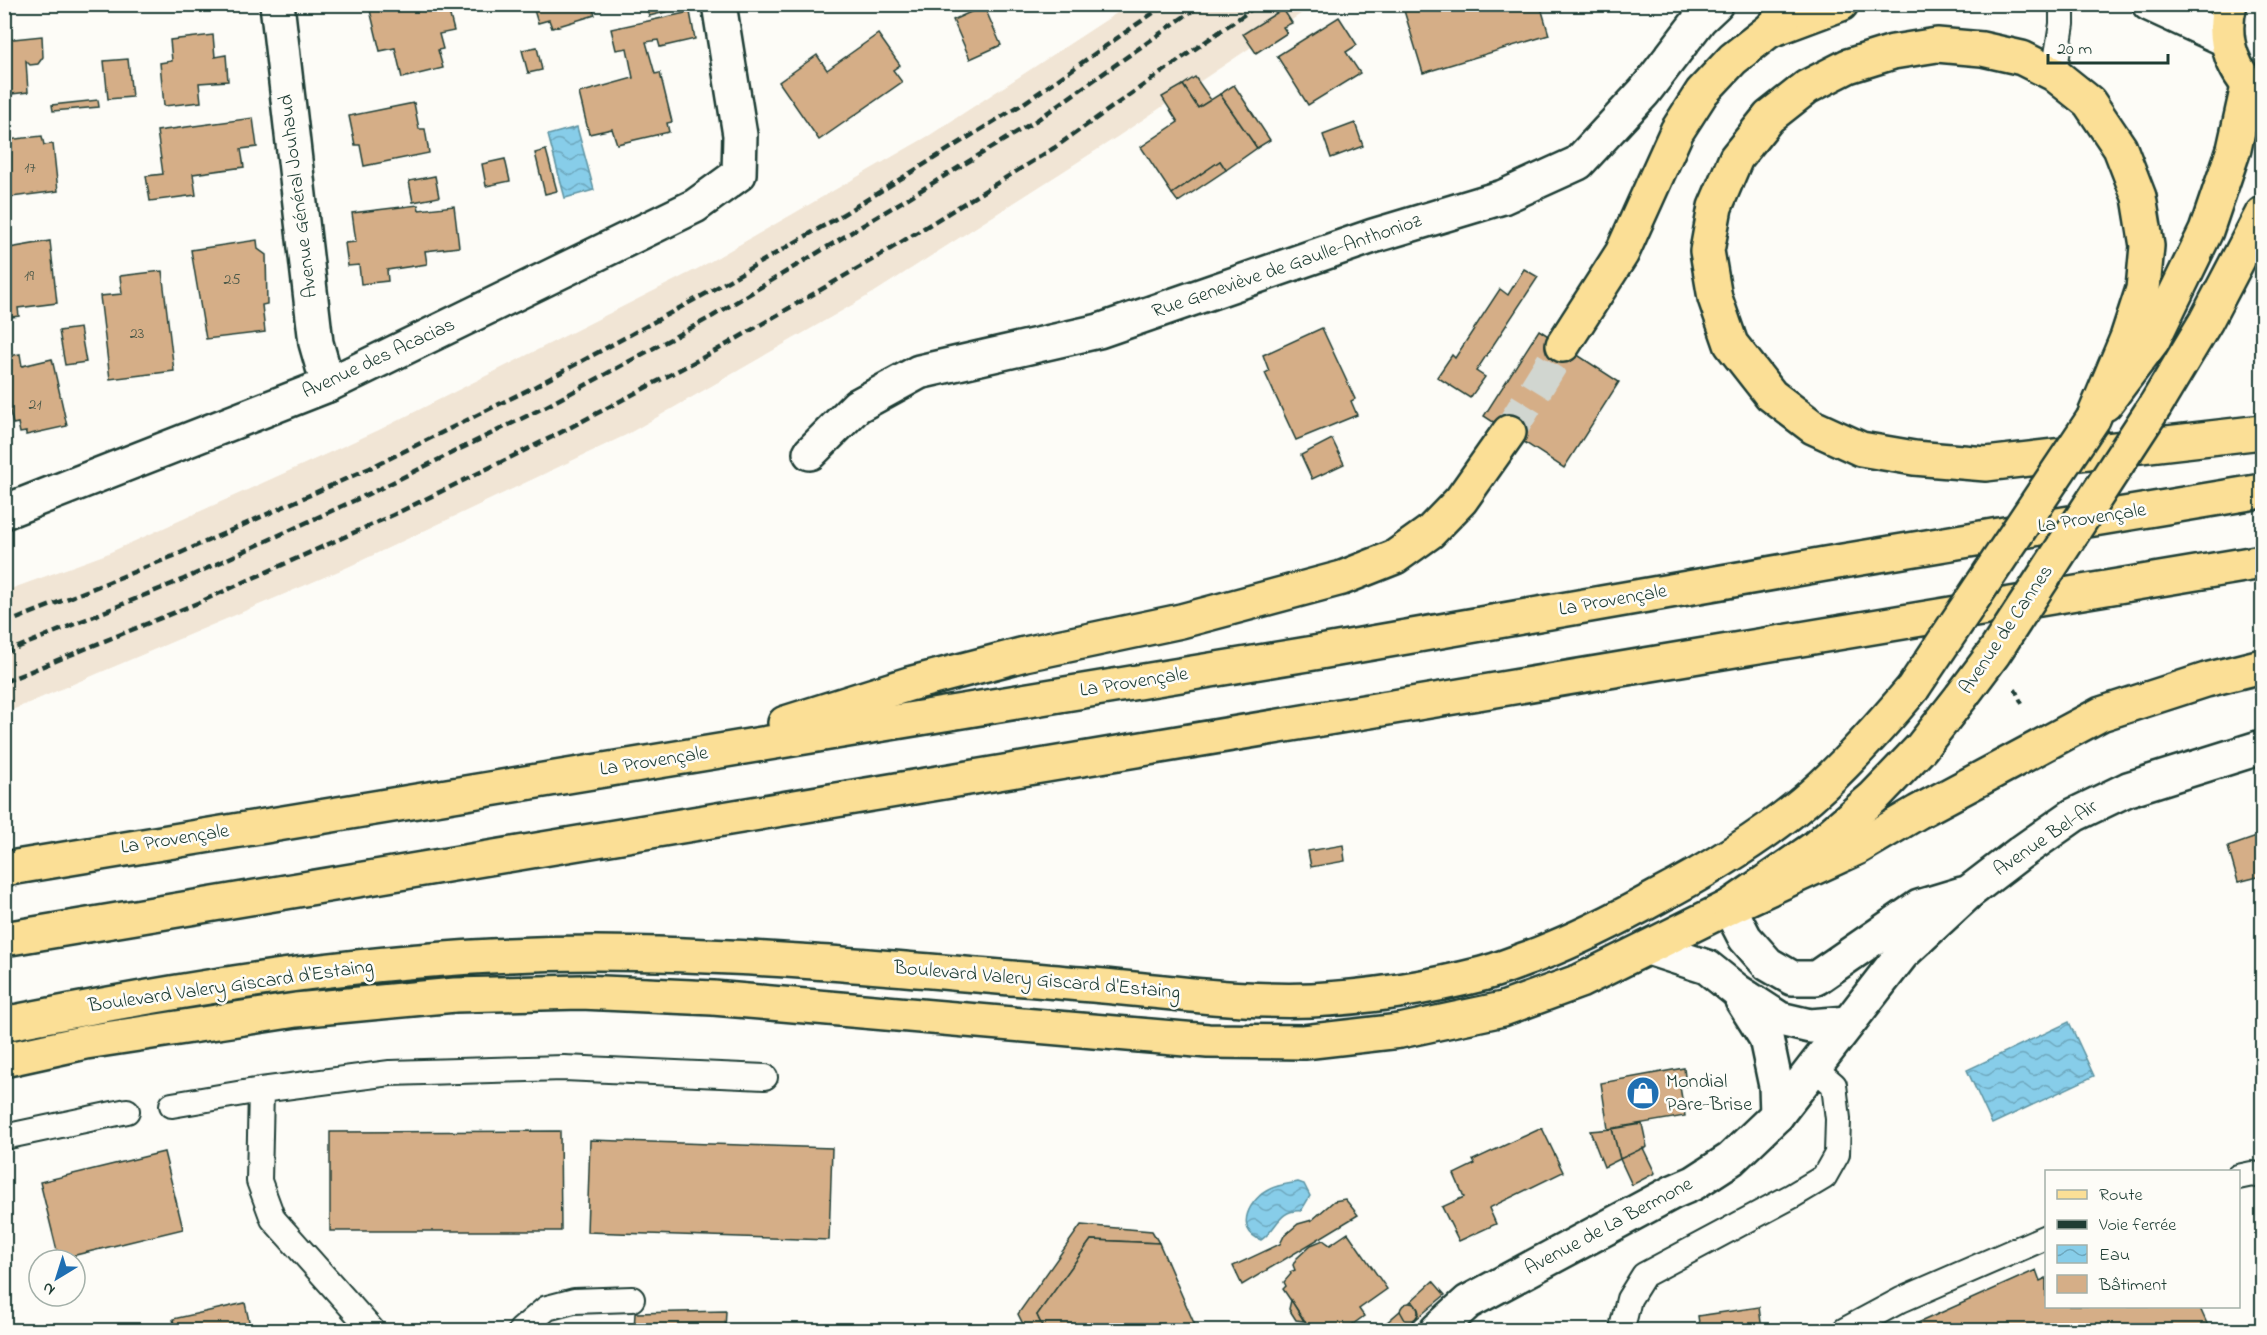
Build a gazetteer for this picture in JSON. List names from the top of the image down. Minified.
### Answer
{"streets":{"main road":["La Provençale","Avenue de Cannes","Boulevard Valery Giscard d'Estaing"],"street":["Avenue Général Jouhaud","Rue Geneviève de Gaulle-Anthonioz","Avenue des Acacias","Avenue Bel-Air","Avenue de La Bermone"]},"crossings":[["Avenue Général Jouhaud","Avenue des Acacias"],["Avenue de Cannes","Avenue Bel-Air"],["Avenue de Cannes","Boulevard Valery Giscard d'Estaing"],["Avenue Bel-Air","Avenue de La Bermone"]],"places":{"shop":["Mondial Pare-Brise"]},"house_numbers":["17","19","25","23","21"],"legend":["Route","Voie ferrée","Eau","Bâtiment"],"scale_bar":"20 m","north":"bottom left"}
